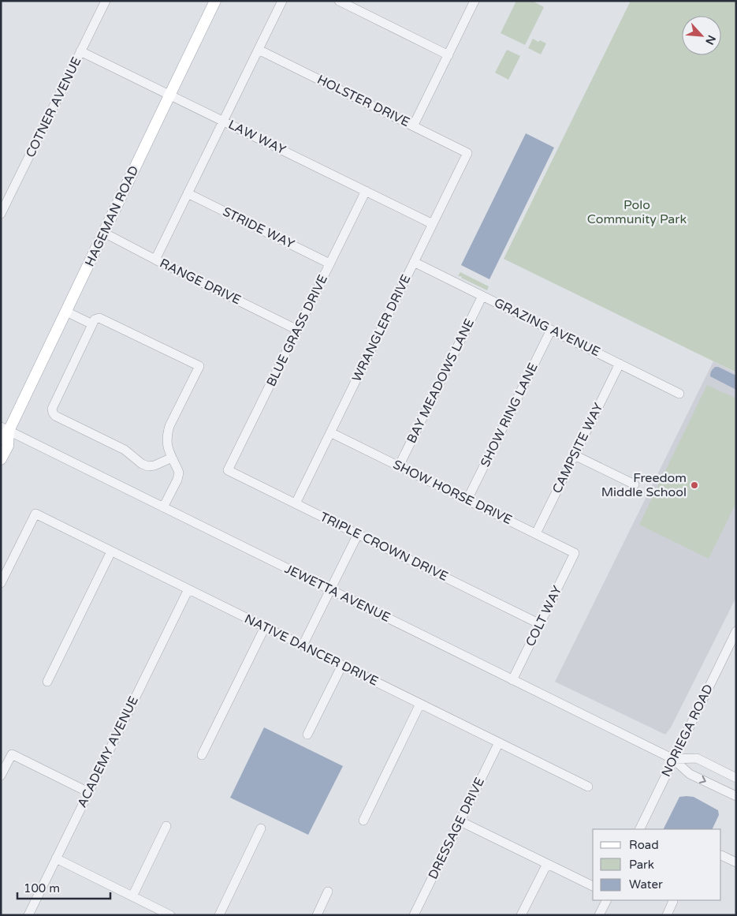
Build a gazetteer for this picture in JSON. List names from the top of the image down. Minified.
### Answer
{"streets":{"main road":["HAGEMAN ROAD"],"street":["HOLSTER DRIVE","COTNER AVENUE","LAW WAY","STRIDE WAY","RANGE DRIVE","GRAZING AVENUE","WRANGLER DRIVE","BLUE GRASS DRIVE","BAY MEADOWS LANE","SHOW RING LANE","CAMPSITE WAY","SHOW HORSE DRIVE","TRIPLE CROWN DRIVE","JEWETTA AVENUE","COLT WAY","NATIVE DANCER DRIVE","NORIEGA ROAD","ACADEMY AVENUE","DRESSAGE DRIVE"]},"crossings":[["HOLSTER DRIVE","WRANGLER DRIVE"],["COTNER AVENUE","LAW WAY"],["LAW WAY","HAGEMAN ROAD"],["LAW WAY","WRANGLER DRIVE"],["LAW WAY","BLUE GRASS DRIVE"],["HAGEMAN ROAD","RANGE DRIVE"],["HAGEMAN ROAD","JEWETTA AVENUE"],["STRIDE WAY","BLUE GRASS DRIVE"],["RANGE DRIVE","BLUE GRASS DRIVE"],["GRAZING AVENUE","WRANGLER DRIVE"],["GRAZING AVENUE","BAY MEADOWS LANE"],["GRAZING AVENUE","SHOW RING LANE"],["GRAZING AVENUE","CAMPSITE WAY"],["WRANGLER DRIVE","SHOW HORSE DRIVE"],["WRANGLER DRIVE","TRIPLE CROWN DRIVE"],["BLUE GRASS DRIVE","TRIPLE CROWN DRIVE"],["BAY MEADOWS LANE","SHOW HORSE DRIVE"],["SHOW RING LANE","SHOW HORSE DRIVE"],["CAMPSITE WAY","SHOW HORSE DRIVE"],["SHOW HORSE DRIVE","COLT WAY"],["TRIPLE CROWN DRIVE","COLT WAY"],["JEWETTA AVENUE","COLT WAY"],["JEWETTA AVENUE","NORIEGA ROAD"],["NATIVE DANCER DRIVE","ACADEMY AVENUE"],["NATIVE DANCER DRIVE","DRESSAGE DRIVE"]],"parks":["Polo Community Park"],"places":["Freedom Middle School"],"legend":["Road","Park","Water"],"scale_bar":"100 m","north":"bottom right"}
